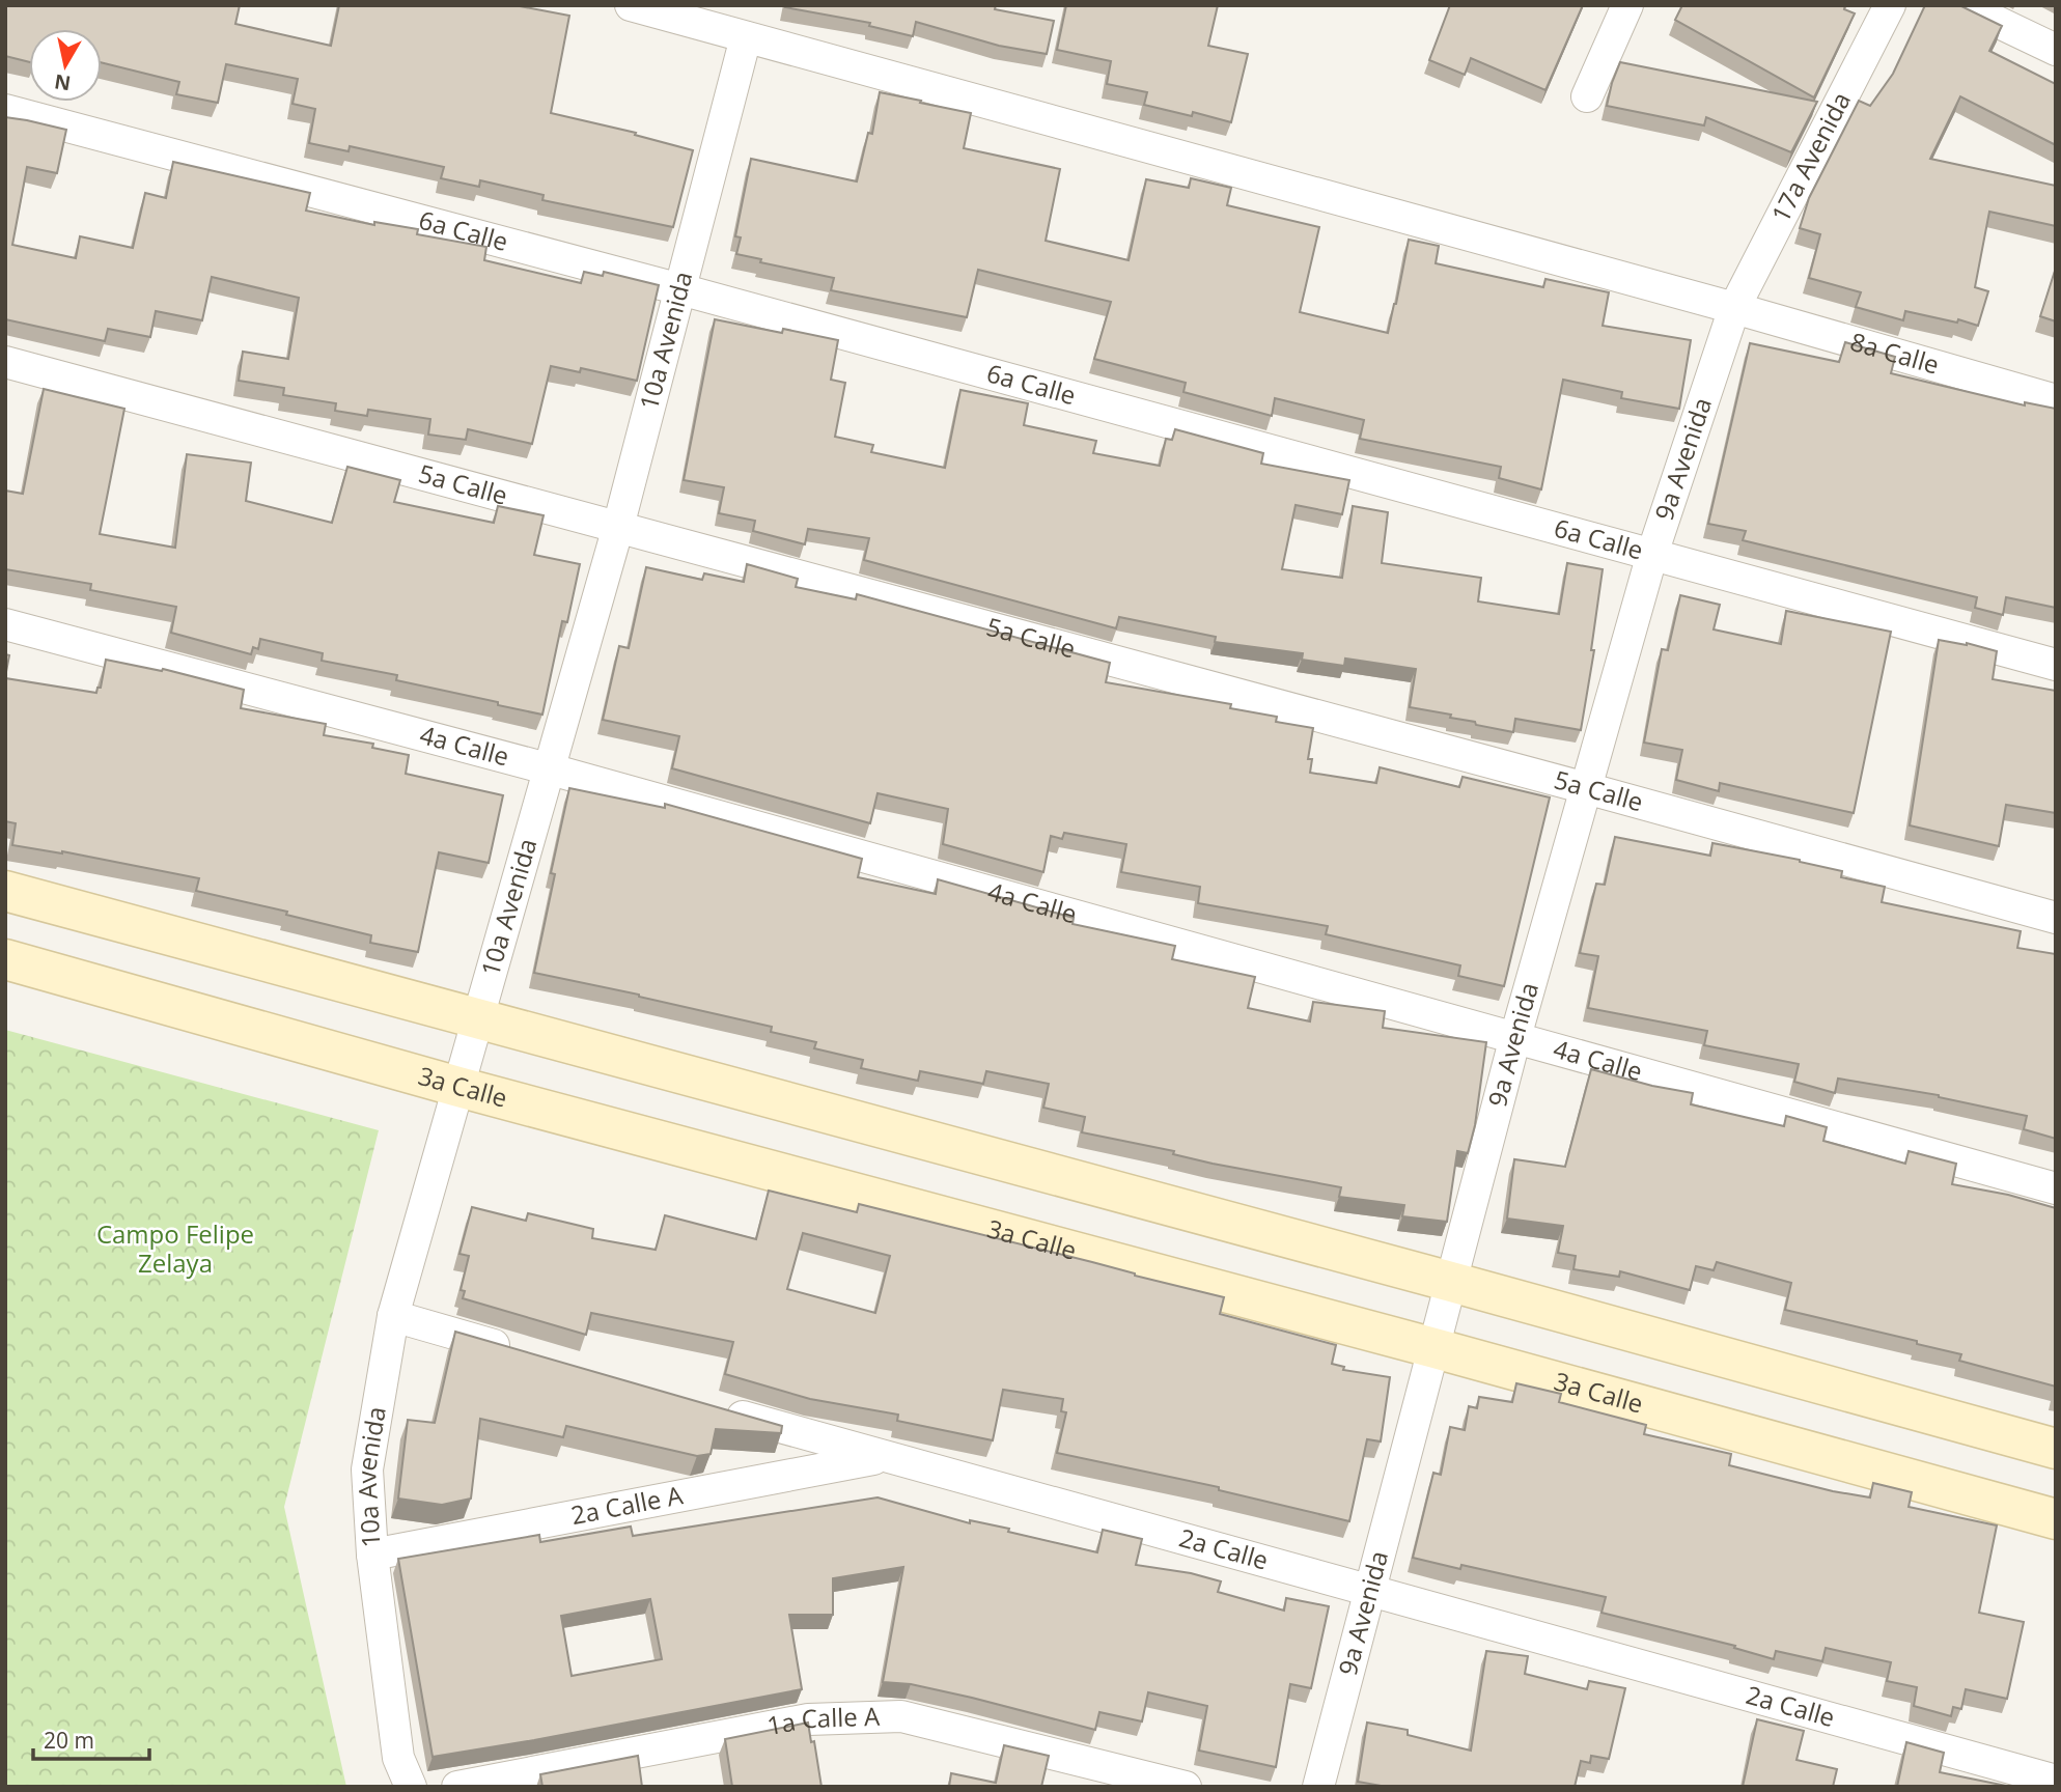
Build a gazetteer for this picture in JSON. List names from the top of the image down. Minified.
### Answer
{"streets":{"street":["17a Avenida","6a Calle","10a Avenida","8a Calle","9a Avenida","5a Calle","4a Calle","3a Calle","2a Calle A","2a Calle","1a Calle A"]},"crossings":[["17a Avenida","8a Calle"],["17a Avenida","9a Avenida"],["6a Calle","10a Avenida"],["6a Calle","9a Avenida"],["10a Avenida","8a Calle"],["10a Avenida","5a Calle"],["10a Avenida","4a Calle"],["10a Avenida","3a Calle"],["10a Avenida","2a Calle A"],["8a Calle","9a Avenida"],["9a Avenida","5a Calle"],["9a Avenida","4a Calle"],["9a Avenida","3a Calle"],["9a Avenida","2a Calle"],["2a Calle A","2a Calle"]],"parks":["Campo Felipe Zelaya"],"scale_bar":"20 m","north":"bottom"}
